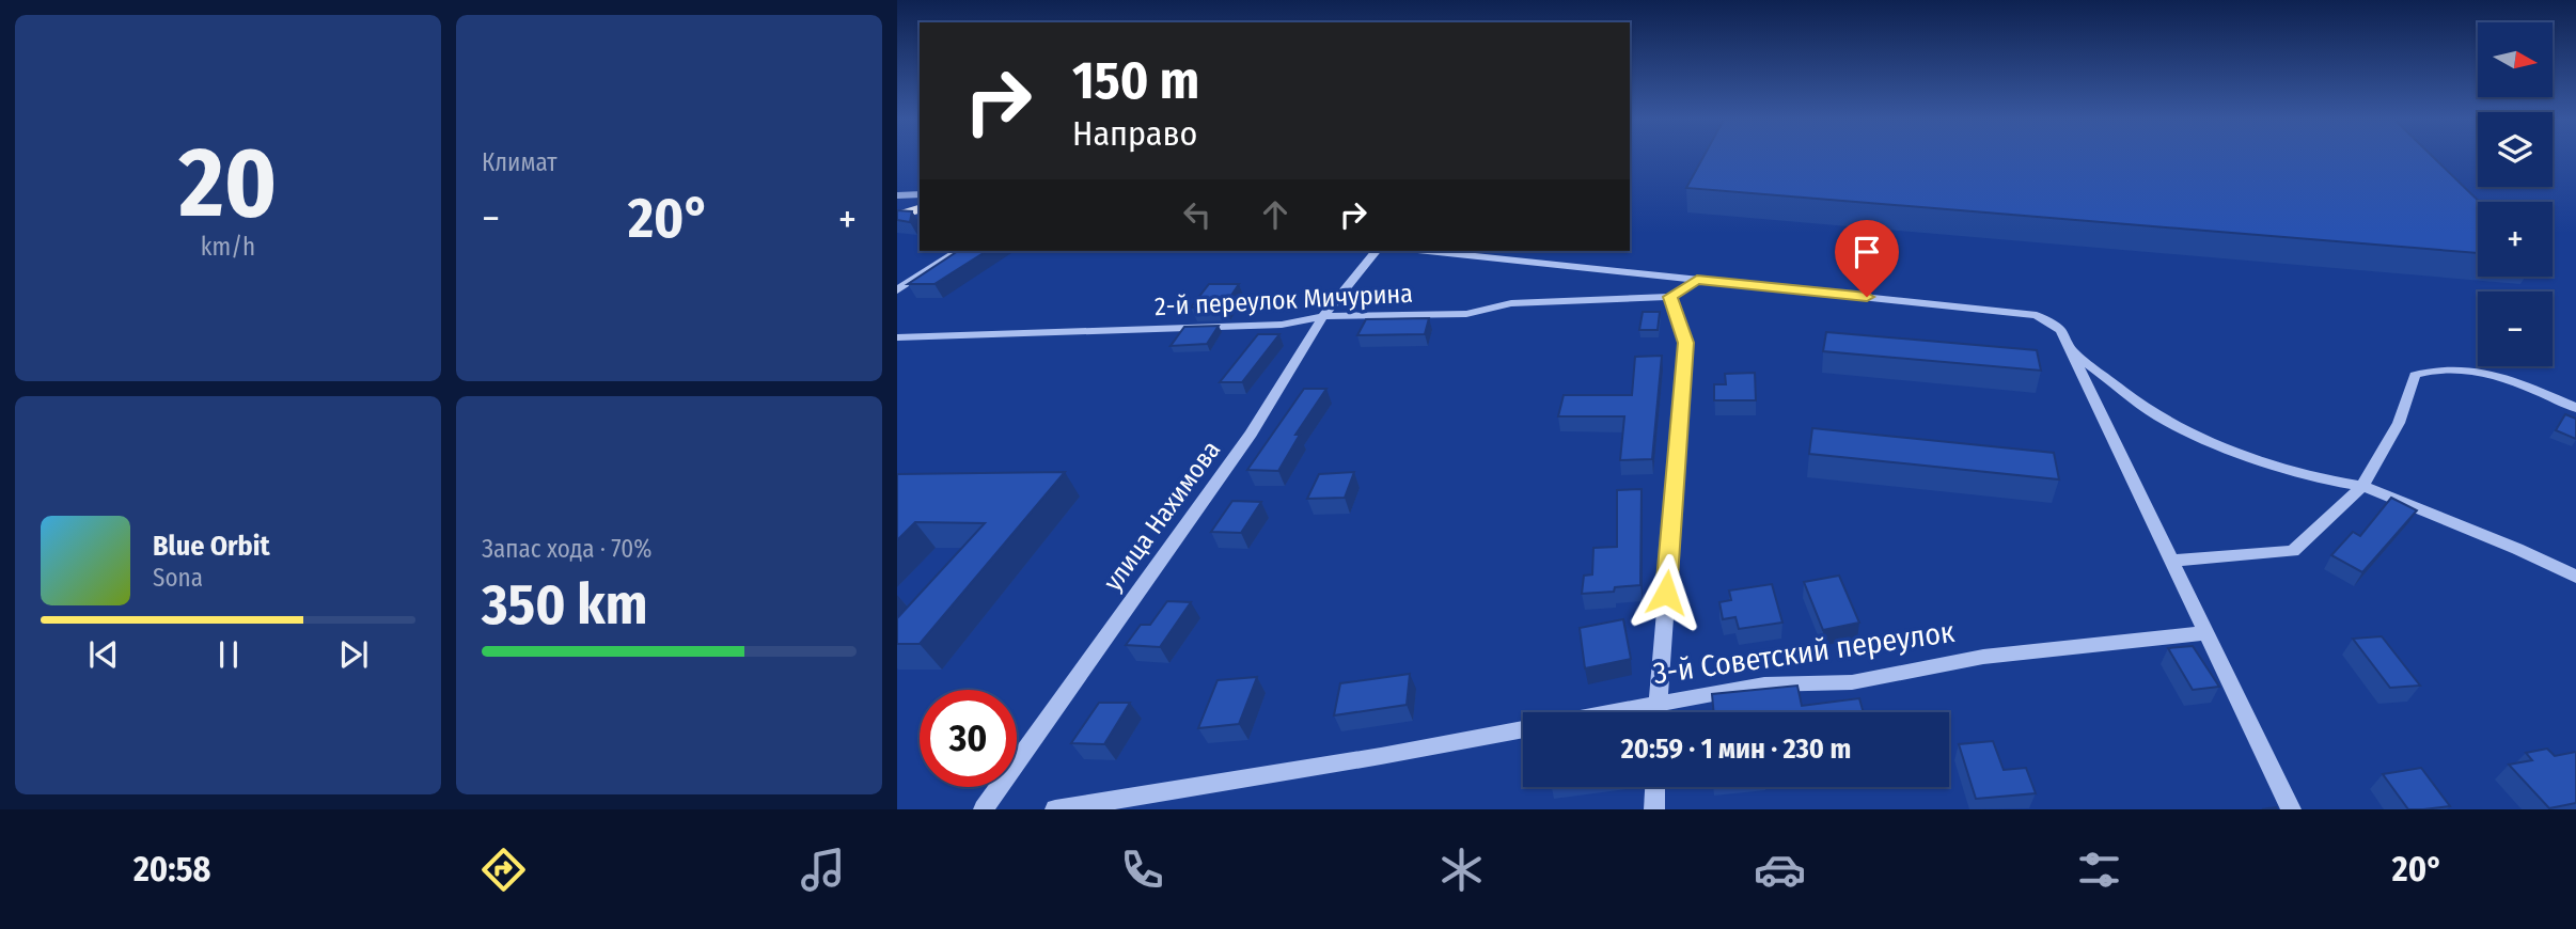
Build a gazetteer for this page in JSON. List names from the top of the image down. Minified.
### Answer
{"streets":{"street":["2-й переулок Мичурина","улица Нахимова","3-й Советский переулок"]},"crossings":[["2-й переулок Мичурина","улица Нахимова"]],"north":"right","page":{"tile":[["20","km/h"],"Климат",["Запас хода · 70%","350 km"]],"map_buttons":["+","−"],"turn":["150 m","Направо"],"heat":["−","20°","+"],"song":["Blue Orbit","Sona"],"limit":"30","trip":"20:59 · 1 мин · 230 m","tabs":["20:58","20°"]}}
